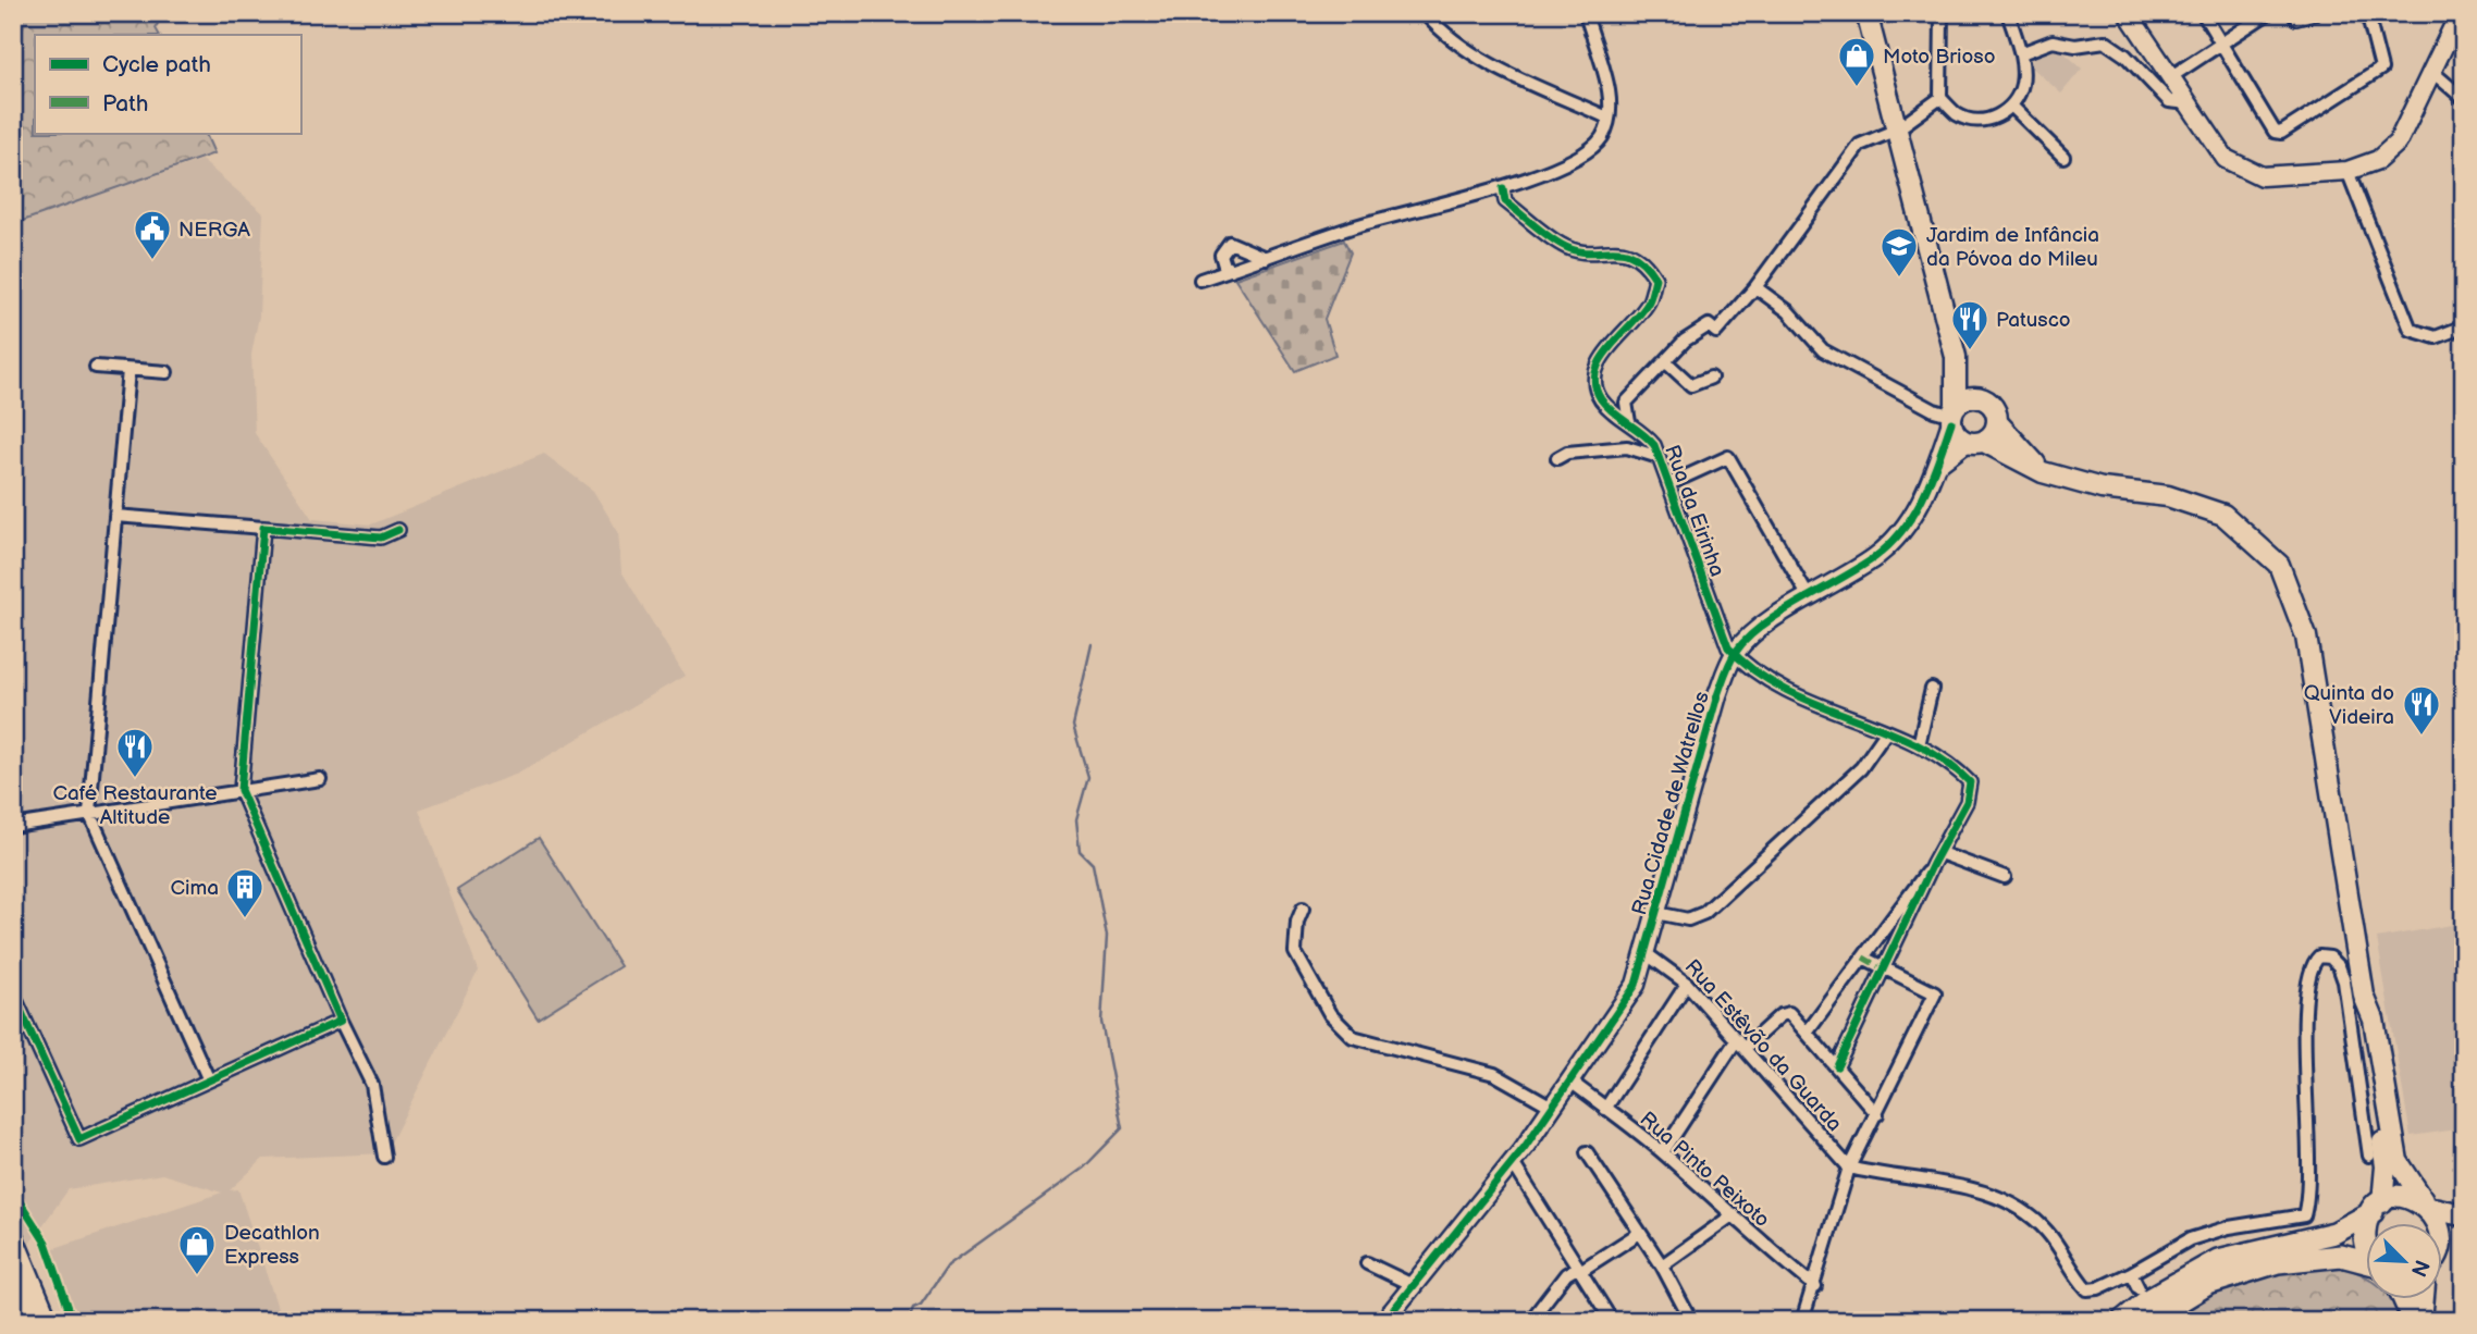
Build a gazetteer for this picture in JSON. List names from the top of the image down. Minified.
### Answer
{"streets":{"street":["Rua da Eirinha","Rua Cidade de Watrellos","Rua Estêvão da Guarda","Rua Pinto Peixoto"]},"crossings":[["Rua da Eirinha","Rua Cidade de Watrellos"],["Rua Cidade de Watrellos","Rua Estêvão da Guarda"],["Rua Cidade de Watrellos","Rua Pinto Peixoto"]],"places":{"shop":["Moto Brioso","Decathlon Express"],"public building":["NERGA"],"school or university":["Jardim de Infância da Póvoa do Mileu"],"restaurant":["Patusco","Quinta do Videira","Café Restaurante Altitude"],"building":["Cima"]},"legend":["Cycle path","Path"],"north":"bottom right"}
